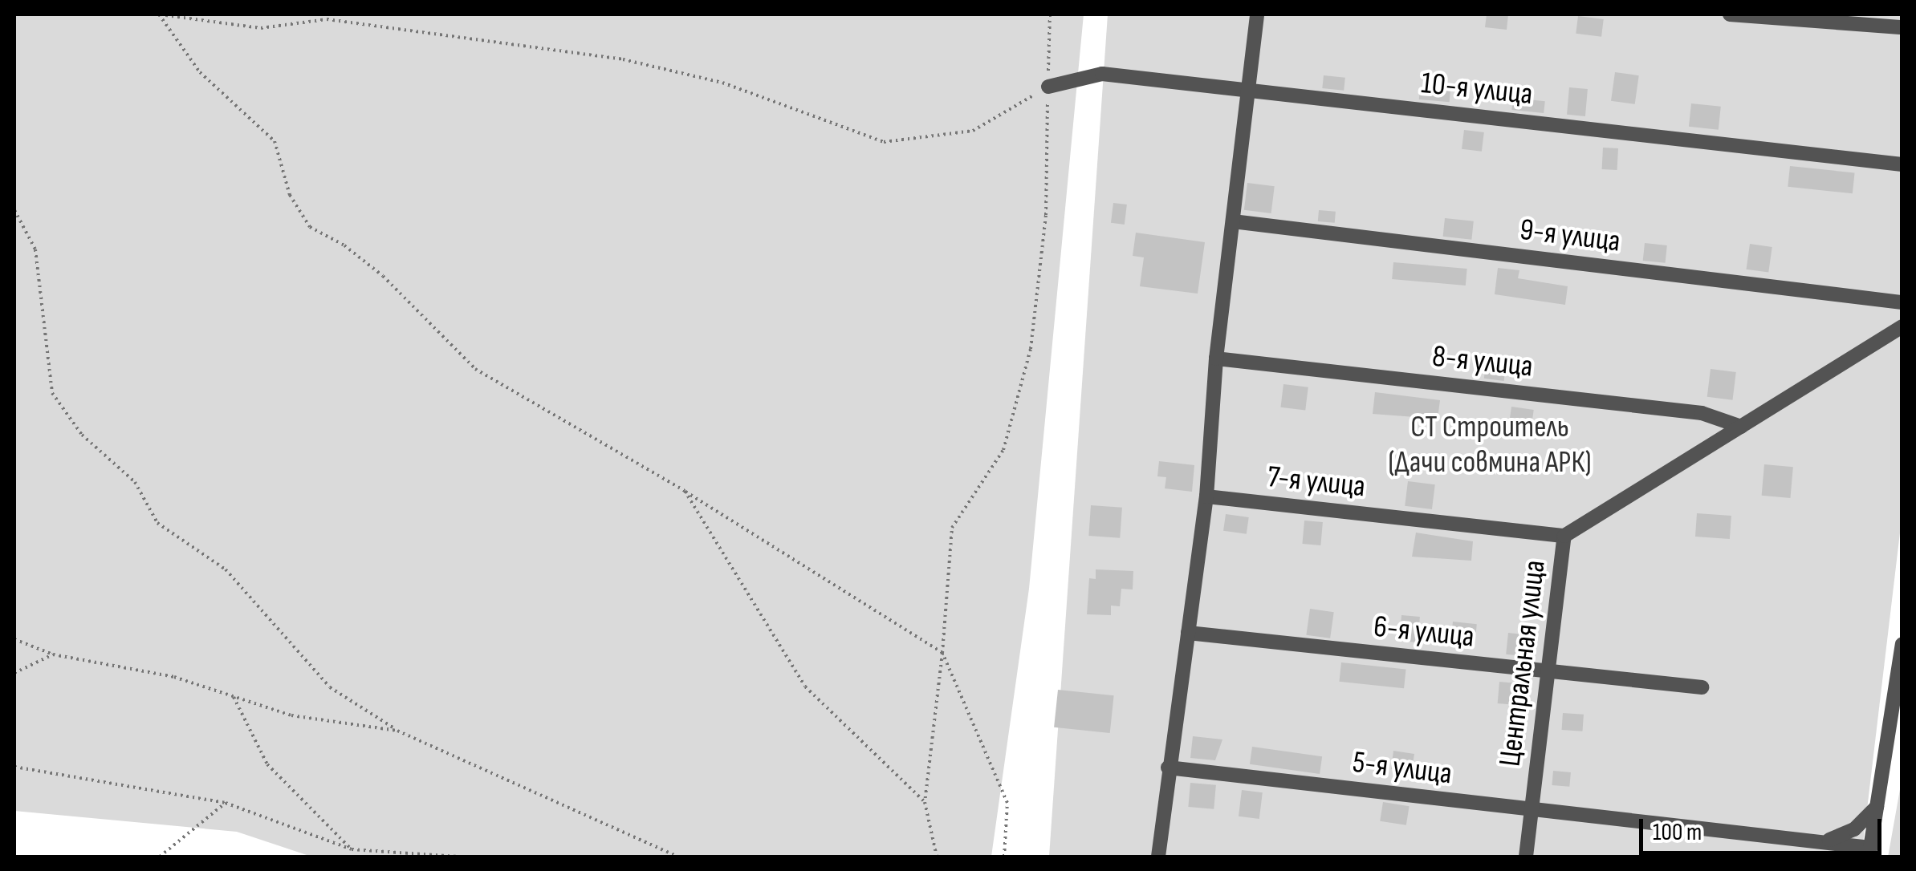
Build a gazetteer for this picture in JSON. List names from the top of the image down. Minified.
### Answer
{"streets":{"street":["10-я улица","9-я улица","8-я улица","7-я улица","6-я улица","Центральная улица","5-я улица"]},"crossings":[["8-я улица","Центральная улица"],["7-я улица","Центральная улица"],["6-я улица","Центральная улица"],["Центральная улица","5-я улица"]],"parks":["СТ Строитель (Дачи совмина АРК)"],"scale_bar":"100 m"}
